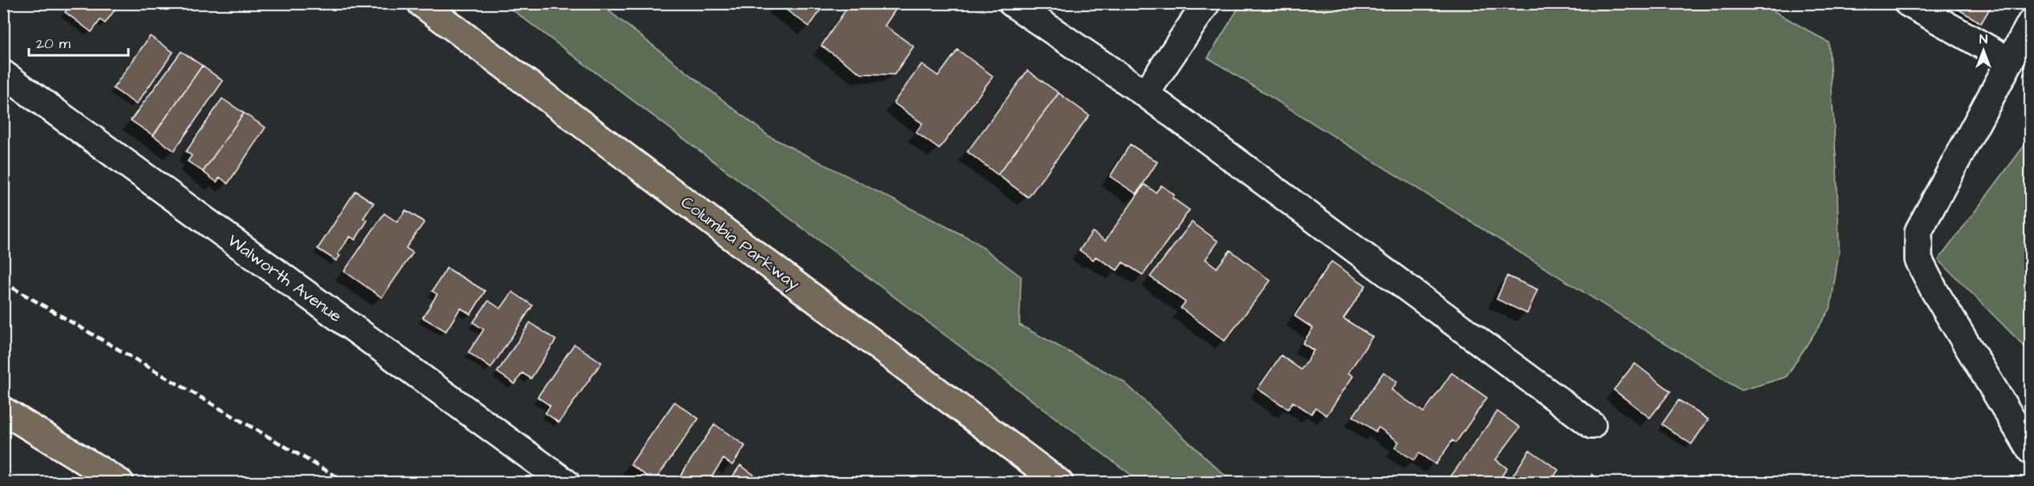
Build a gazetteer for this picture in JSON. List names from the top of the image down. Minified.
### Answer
{"streets":{"main road":["Columbia Parkway"],"street":["Walworth Avenue"]},"scale_bar":"20 m","north":"top"}
